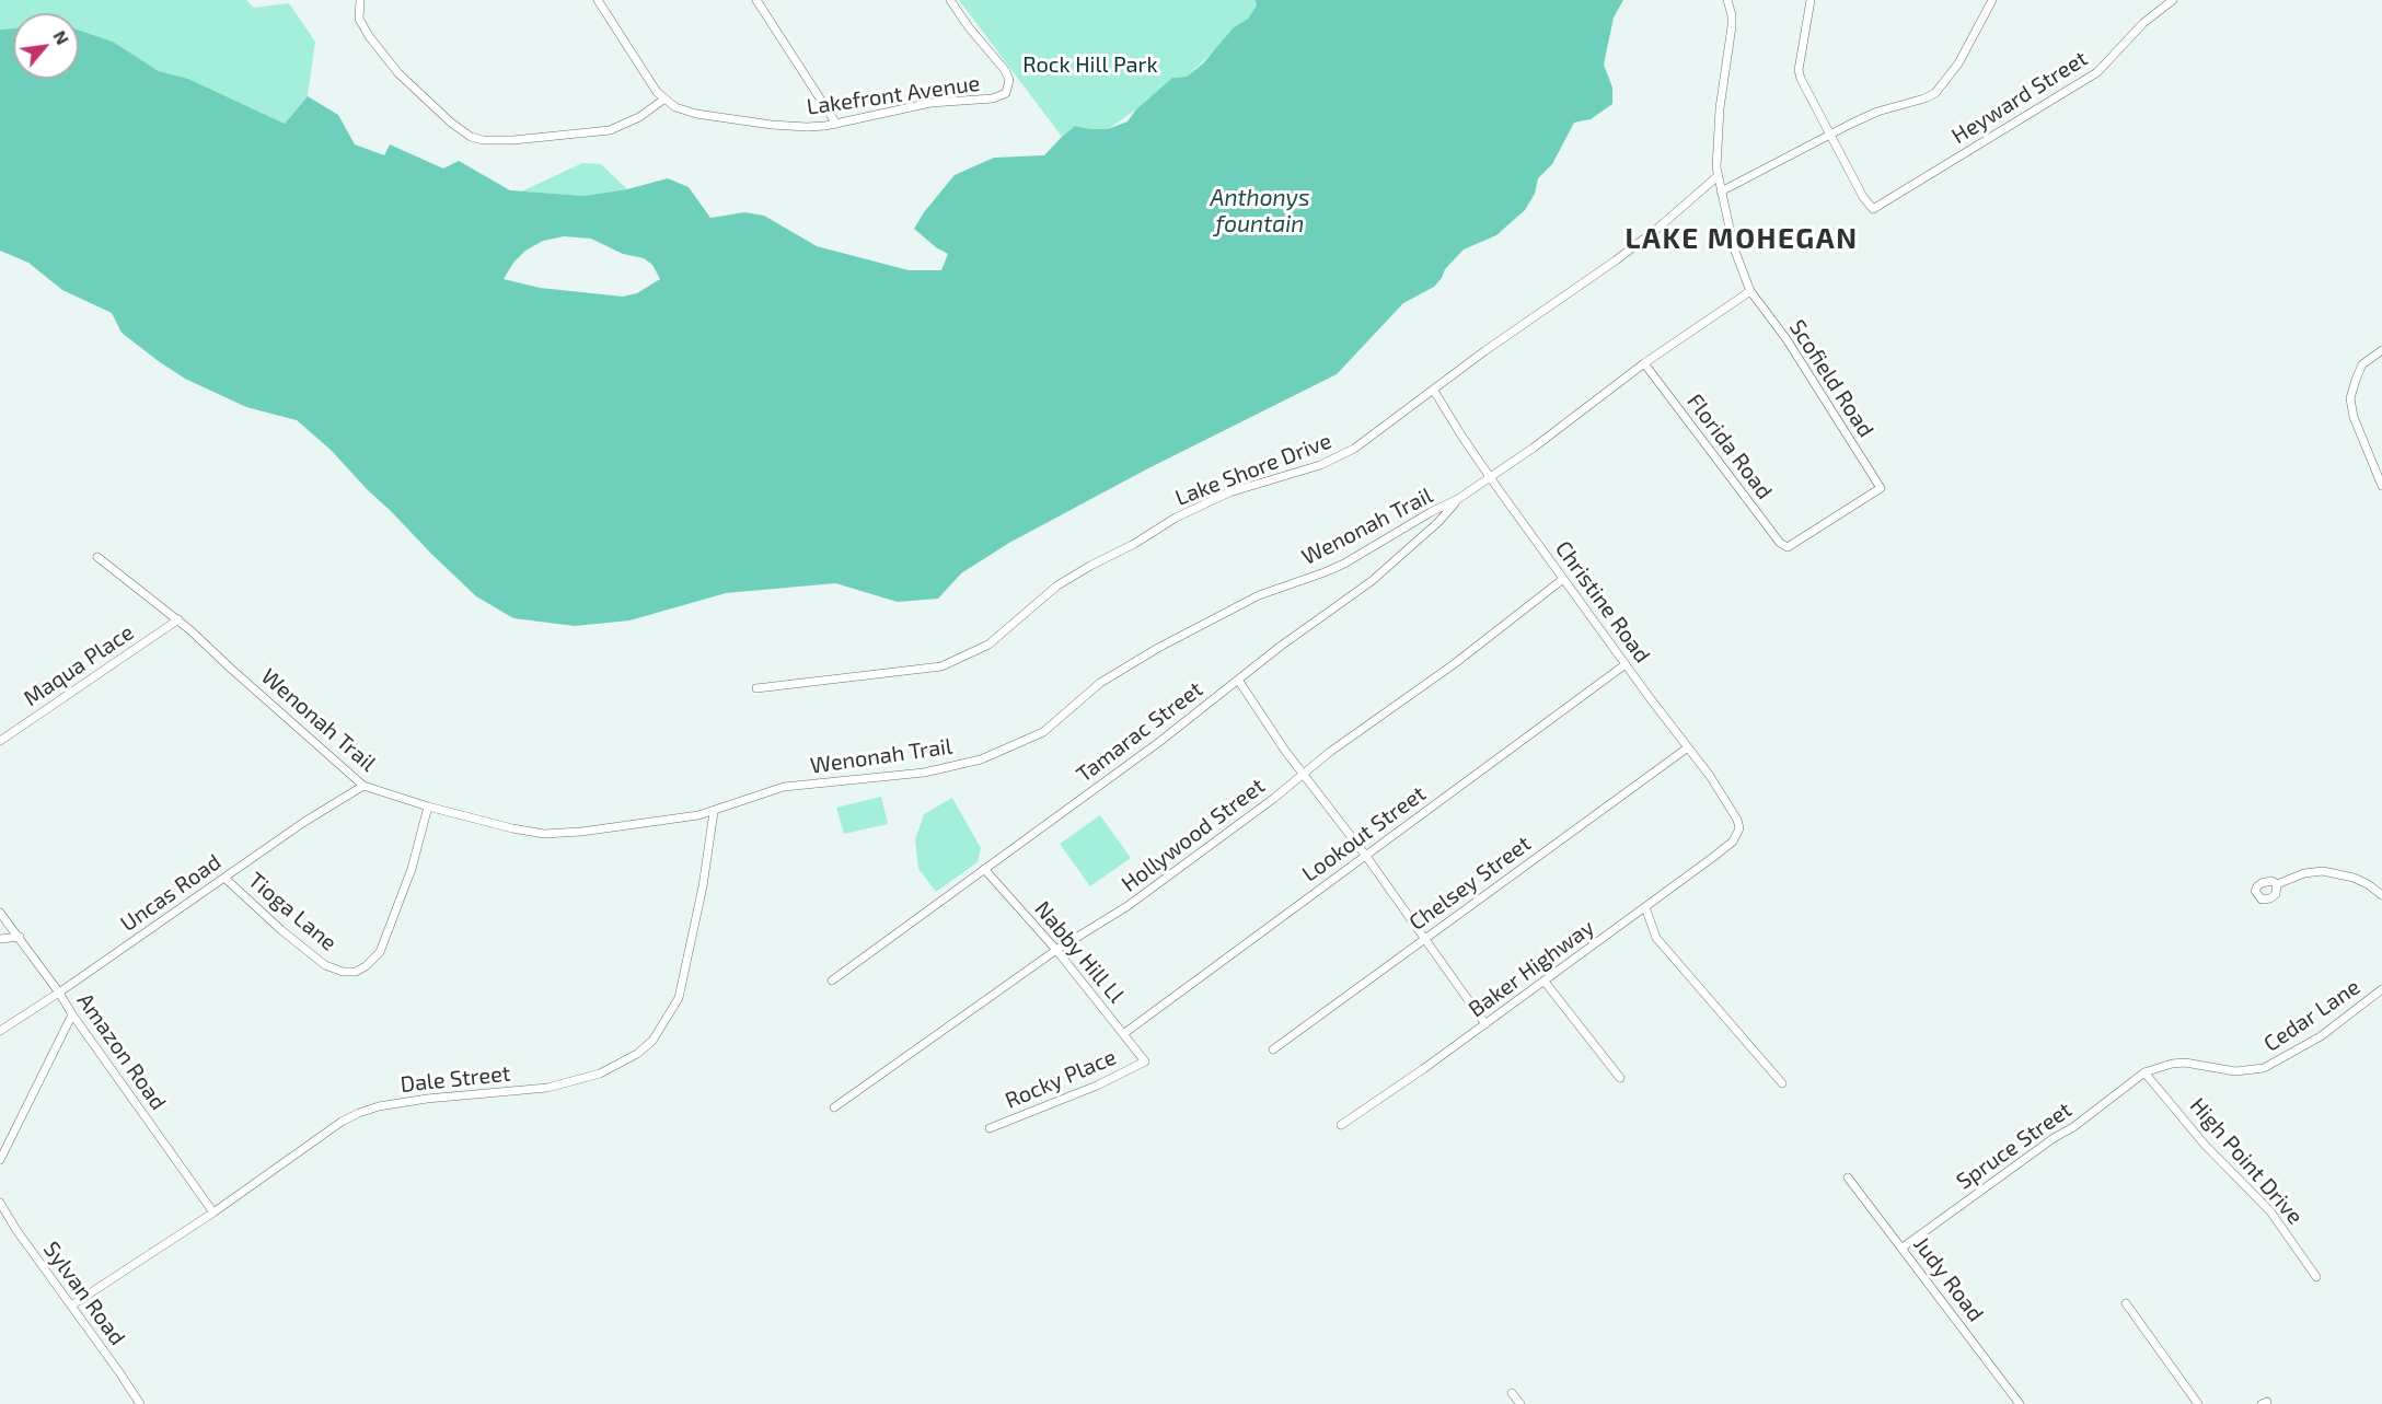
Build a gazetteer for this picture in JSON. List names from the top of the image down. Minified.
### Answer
{"streets":{"street":["Lakefront Avenue","Heyward Street","Scofield Road","Florida Road","Lake Shore Drive","Wenonah Trail","Christine Road","Maqua Place","Tamarac Street","Lookout Street","Hollywood Street","Chelsey Street","Uncas Road","Tioga Lane","Nabby Hill Ll","Baker Highway","Cedar Lane","Amazon Road","Dale Street","Rocky Place","Spruce Street","High Point Drive","Judy Road","Sylvan Road"]},"crossings":[["Scofield Road","Florida Road"],["Scofield Road","Lake Shore Drive"],["Scofield Road","Wenonah Trail"],["Florida Road","Wenonah Trail"],["Lake Shore Drive","Christine Road"],["Wenonah Trail","Christine Road"],["Wenonah Trail","Maqua Place"],["Wenonah Trail","Tamarac Street"],["Wenonah Trail","Uncas Road"],["Wenonah Trail","Tioga Lane"],["Wenonah Trail","Dale Street"],["Christine Road","Lookout Street"],["Christine Road","Hollywood Street"],["Christine Road","Chelsey Street"],["Christine Road","Baker Highway"],["Tamarac Street","Nabby Hill Ll"],["Lookout Street","Nabby Hill Ll"],["Hollywood Street","Nabby Hill Ll"],["Uncas Road","Tioga Lane"],["Uncas Road","Amazon Road"],["Nabby Hill Ll","Rocky Place"],["Cedar Lane","Spruce Street"],["Cedar Lane","High Point Drive"],["Amazon Road","Dale Street"],["Dale Street","Sylvan Road"],["Spruce Street","High Point Drive"],["Spruce Street","Judy Road"]],"districts":["LAKE MOHEGAN"],"water":["Anthonys fountain"],"parks":["Rock Hill Park"],"north":"top right"}
